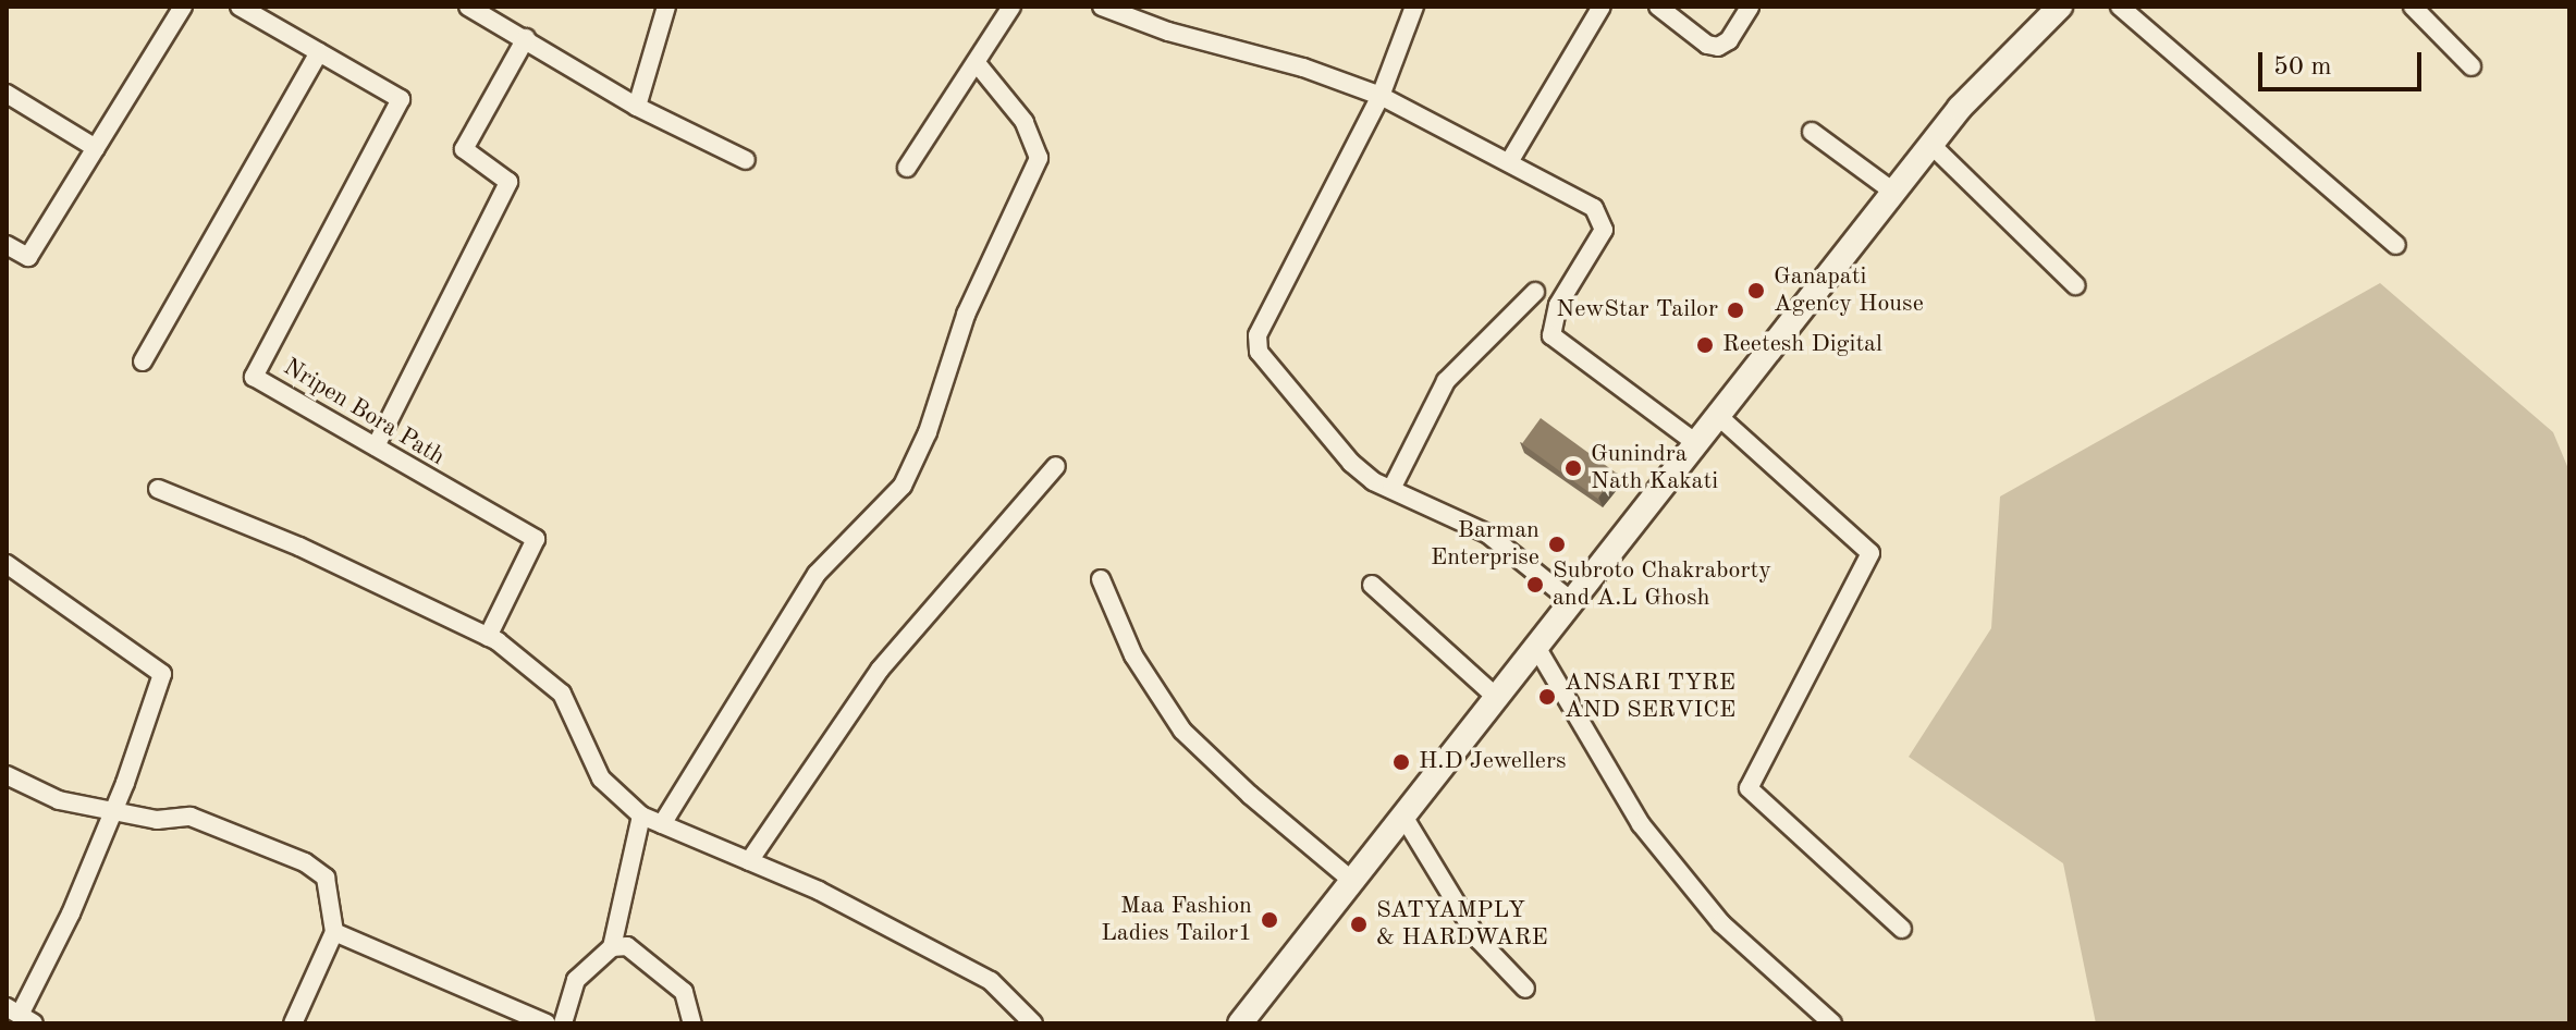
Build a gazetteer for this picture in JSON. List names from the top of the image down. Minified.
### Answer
{"streets":{"street":["Nripen Bora Path"]},"places":["Ganapati Agency House","NewStar Tailor","Reetesh Digital","Gunindra Nath Kakati","Barman Enterprise","Subroto Chakraborty and A.L Ghosh","ANSARI TYRE AND SERVICE","H.D Jewellers","Maa Fashion Ladies Tailor1","SATYAMPLY & HARDWARE"],"scale_bar":"50 m"}
